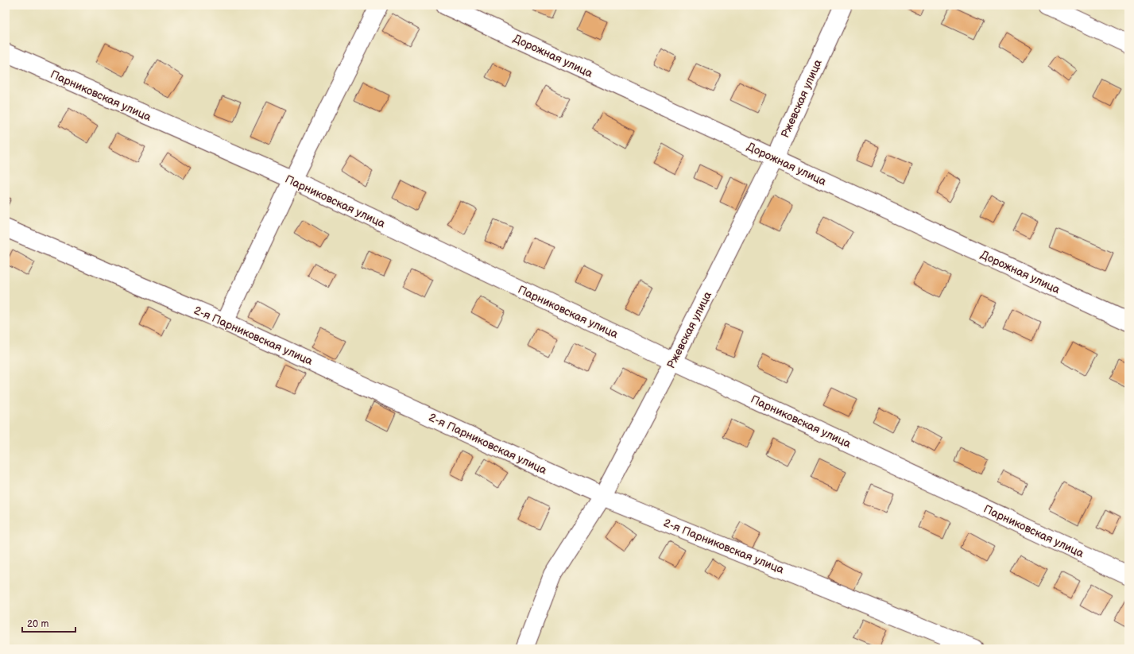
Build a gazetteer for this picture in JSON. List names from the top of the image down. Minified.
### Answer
{"streets":{"street":["Дорожная улица","Парниковская улица","Ржевская улица","2-я Парниковская улица"]},"crossings":[["Дорожная улица","Ржевская улица"],["Парниковская улица","Ржевская улица"],["Ржевская улица","2-я Парниковская улица"]],"scale_bar":"20 m"}
